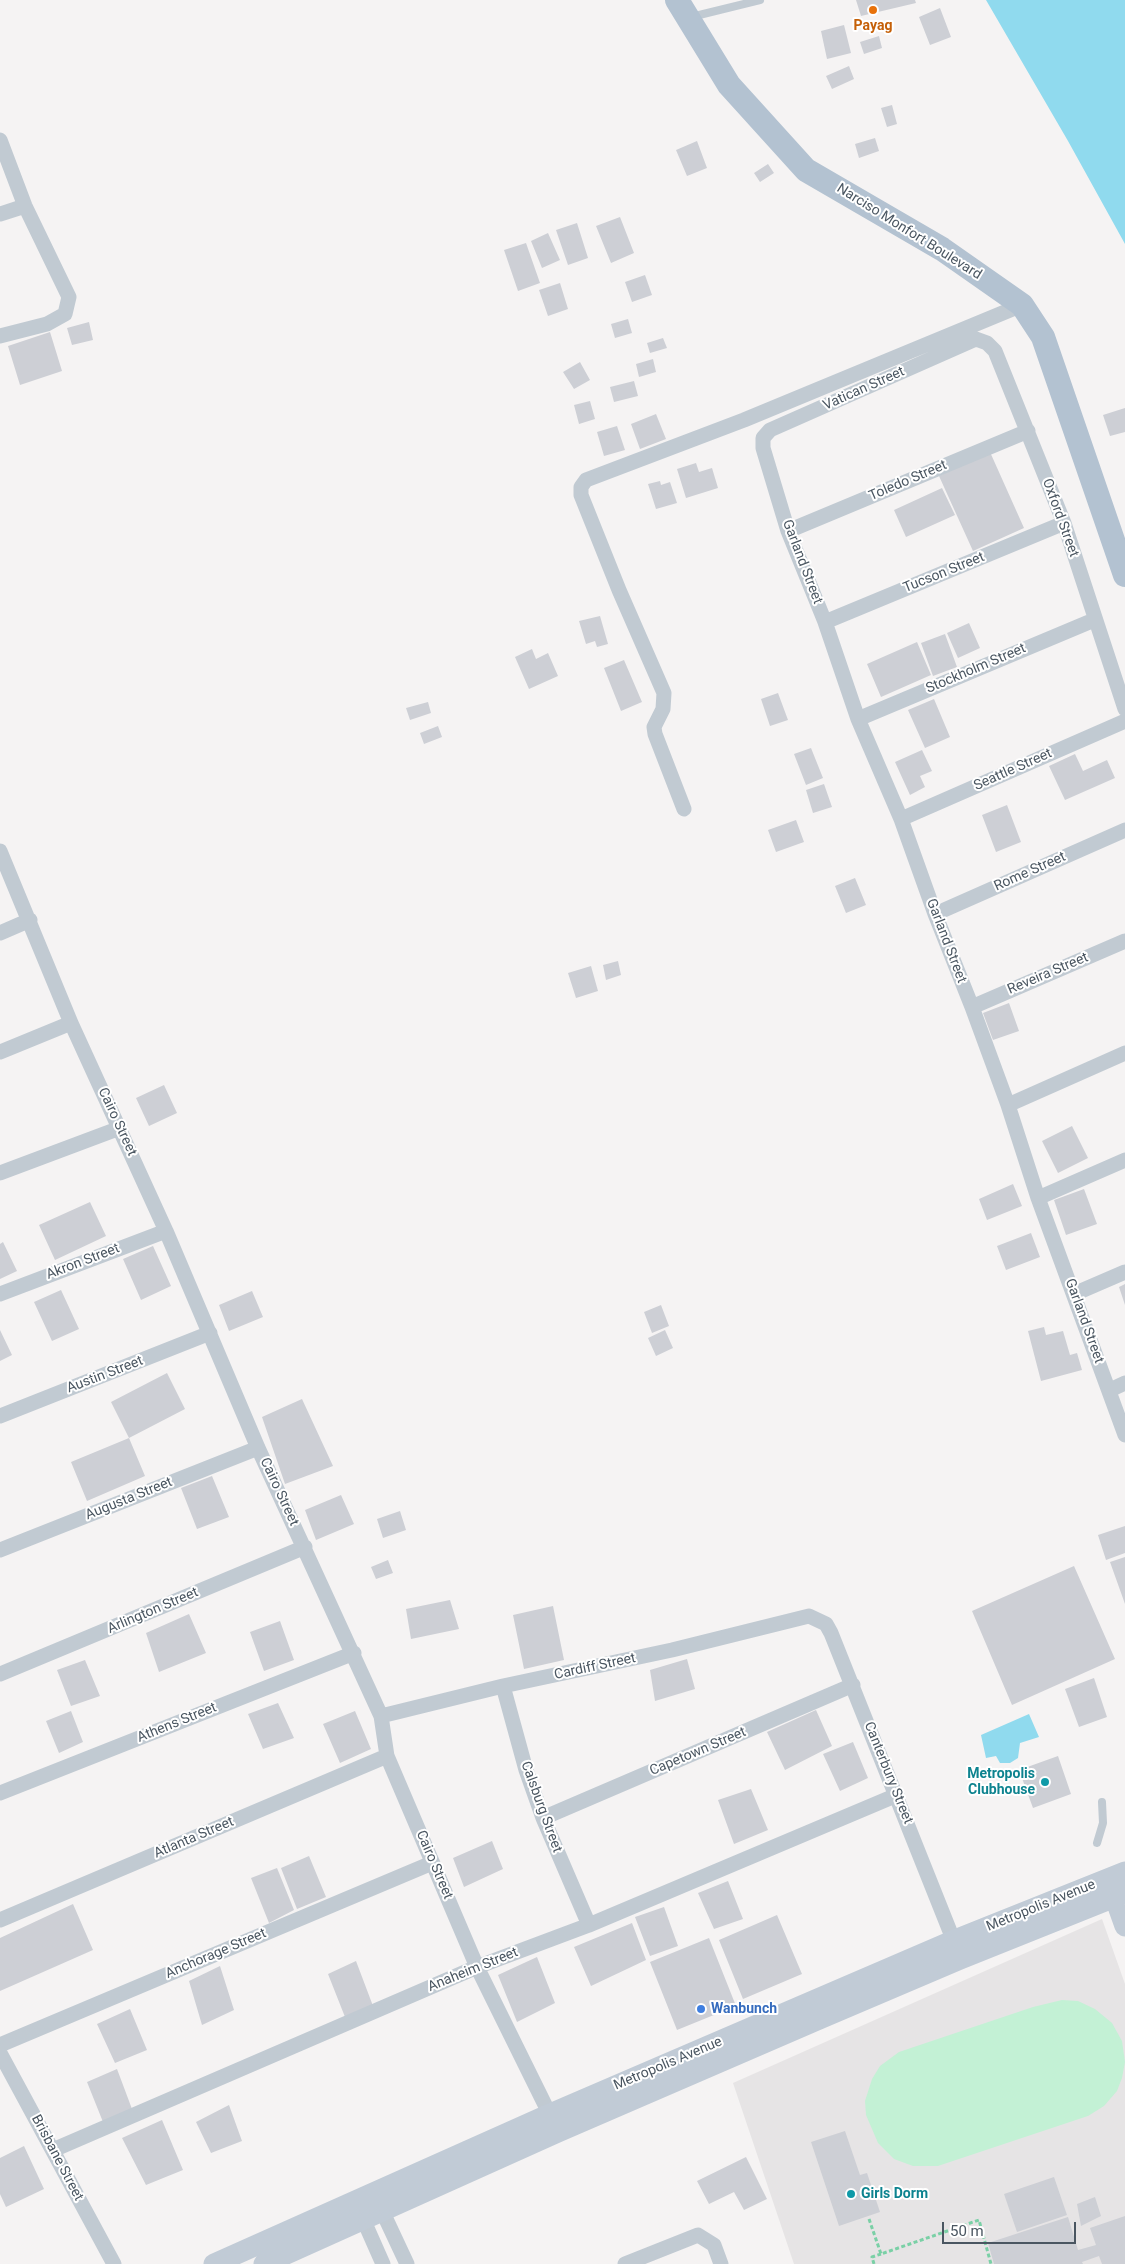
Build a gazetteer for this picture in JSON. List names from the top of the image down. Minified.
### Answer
{"streets":{"main road":["Narciso Monfort Boulevard","Metropolis Avenue"],"street":["Vatican Street","Toledo Street","Oxford Street","Garland Street","Tucson Street","Stockholm Street","Seattle Street","Rome Street","Reveira Street","Cairo Street","Akron Street","Austin Street","Augusta Street","Arlington Street","Cardiff Street","Athens Street","Capetown Street","Canterbury Street","Calsburg Street","Atlanta Street","Anchorage Street","Anaheim Street","Brisbane Street"]},"crossings":[["Vatican Street","Oxford Street"],["Vatican Street","Garland Street"],["Toledo Street","Oxford Street"],["Toledo Street","Garland Street"],["Oxford Street","Tucson Street"],["Oxford Street","Stockholm Street"],["Garland Street","Tucson Street"],["Garland Street","Stockholm Street"],["Garland Street","Seattle Street"],["Garland Street","Rome Street"],["Garland Street","Reveira Street"],["Cairo Street","Akron Street"],["Cairo Street","Austin Street"],["Cairo Street","Augusta Street"],["Cairo Street","Arlington Street"],["Cairo Street","Cardiff Street"],["Cairo Street","Athens Street"],["Cairo Street","Atlanta Street"],["Cairo Street","Metropolis Avenue"],["Cairo Street","Anchorage Street"],["Cairo Street","Anaheim Street"],["Cardiff Street","Canterbury Street"],["Cardiff Street","Calsburg Street"],["Capetown Street","Canterbury Street"],["Capetown Street","Calsburg Street"],["Canterbury Street","Metropolis Avenue"],["Canterbury Street","Anaheim Street"],["Calsburg Street","Anaheim Street"],["Anaheim Street","Brisbane Street"]],"places":["Payag","Metropolis Clubhouse","Wanbunch","Girls Dorm"],"scale_bar":"50 m"}
